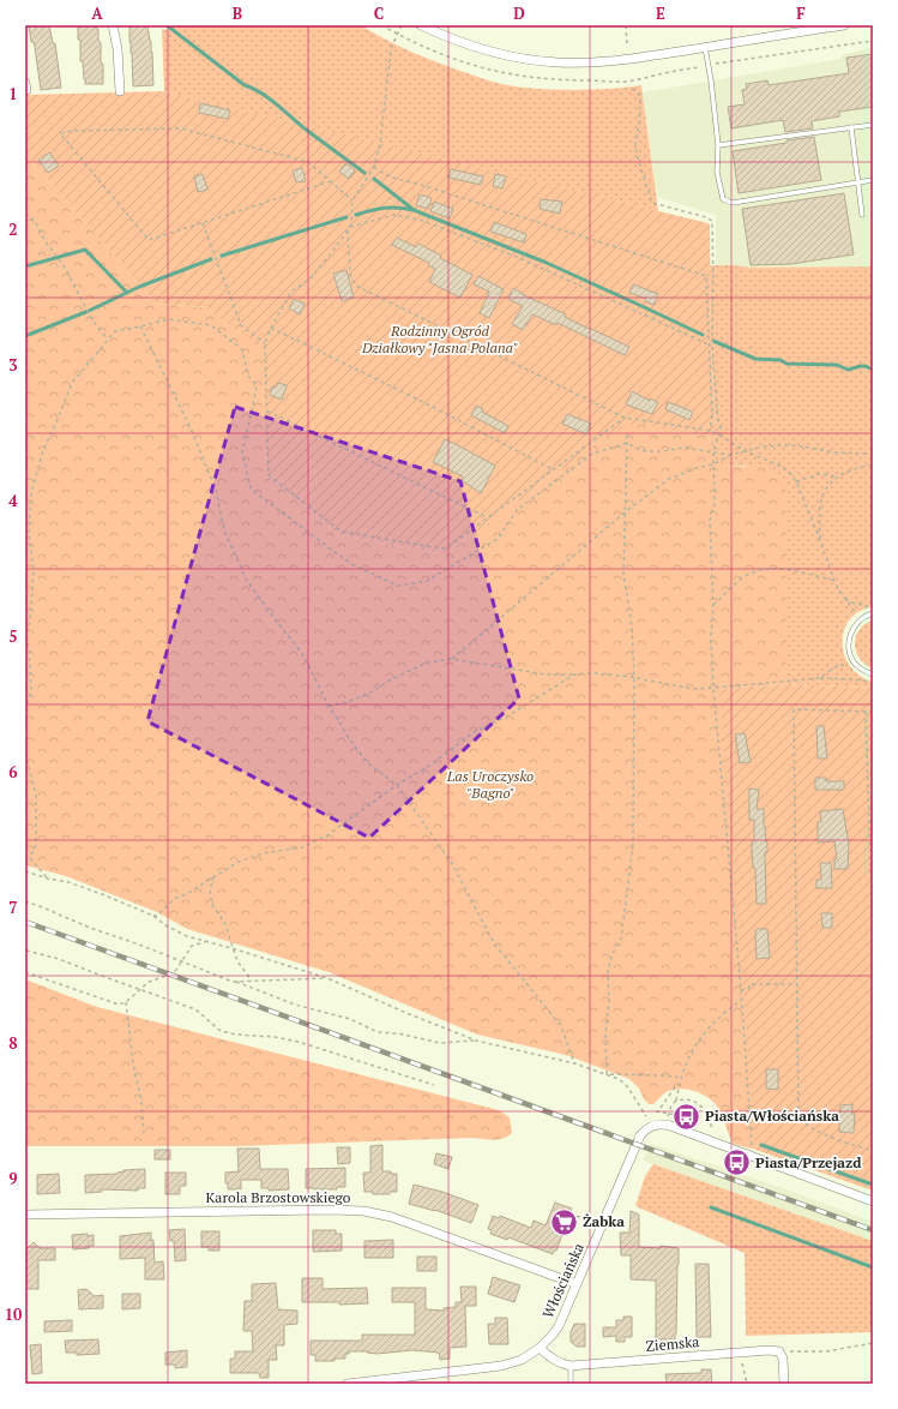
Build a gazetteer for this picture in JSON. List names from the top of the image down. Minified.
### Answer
{"streets":{"street":["Karola Brzostowskiego","Włościańska","Ziemska"]},"crossings":[["Karola Brzostowskiego","Włościańska"],["Włościańska","Ziemska"]],"parks":["Rodzinny Ogród Działkowy \"Jasna Polana\"","Las Uroczysko \"Bagno\""],"places":{"bus stop":["Piasta/Włościańska","Piasta/Przejazd"],"supermarket":["Żabka"]},"grid":{"columns":["A","B","C","D","E","F"],"rows":["1","2","3","4","5","6","7","8","9","10"]}}
